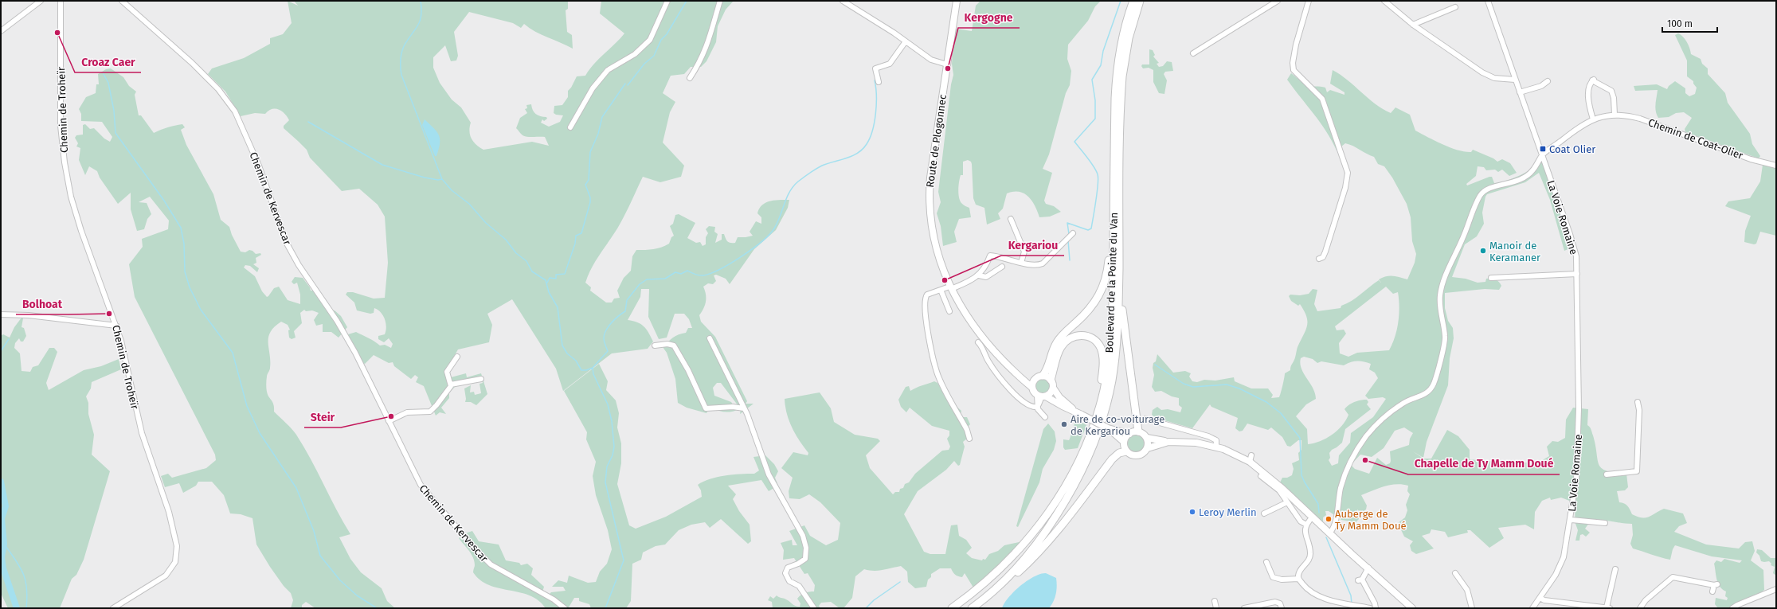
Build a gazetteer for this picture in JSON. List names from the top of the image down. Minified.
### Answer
{"streets":{"highway":["Boulevard de la Pointe du Van"],"main road":["Route de Plogonnec"],"street":["Chemin de Troheïr","Chemin de Coat-Olier","Chemin de Kervescar","La Voie Romaine"]},"crossings":[["Chemin de Coat-Olier","La Voie Romaine"]],"places":{"other":["Croaz Caer","Kergogne","Manoir de Keramaner","Kergariou","Bolhoat","Steir","Aire de co-voiturage de Kergariou","Chapelle de Ty Mamm Doué","Leroy Merlin","Auberge de Ty Mamm Doué"],"transit":["Coat Olier"]},"scale_bar":"100 m"}
